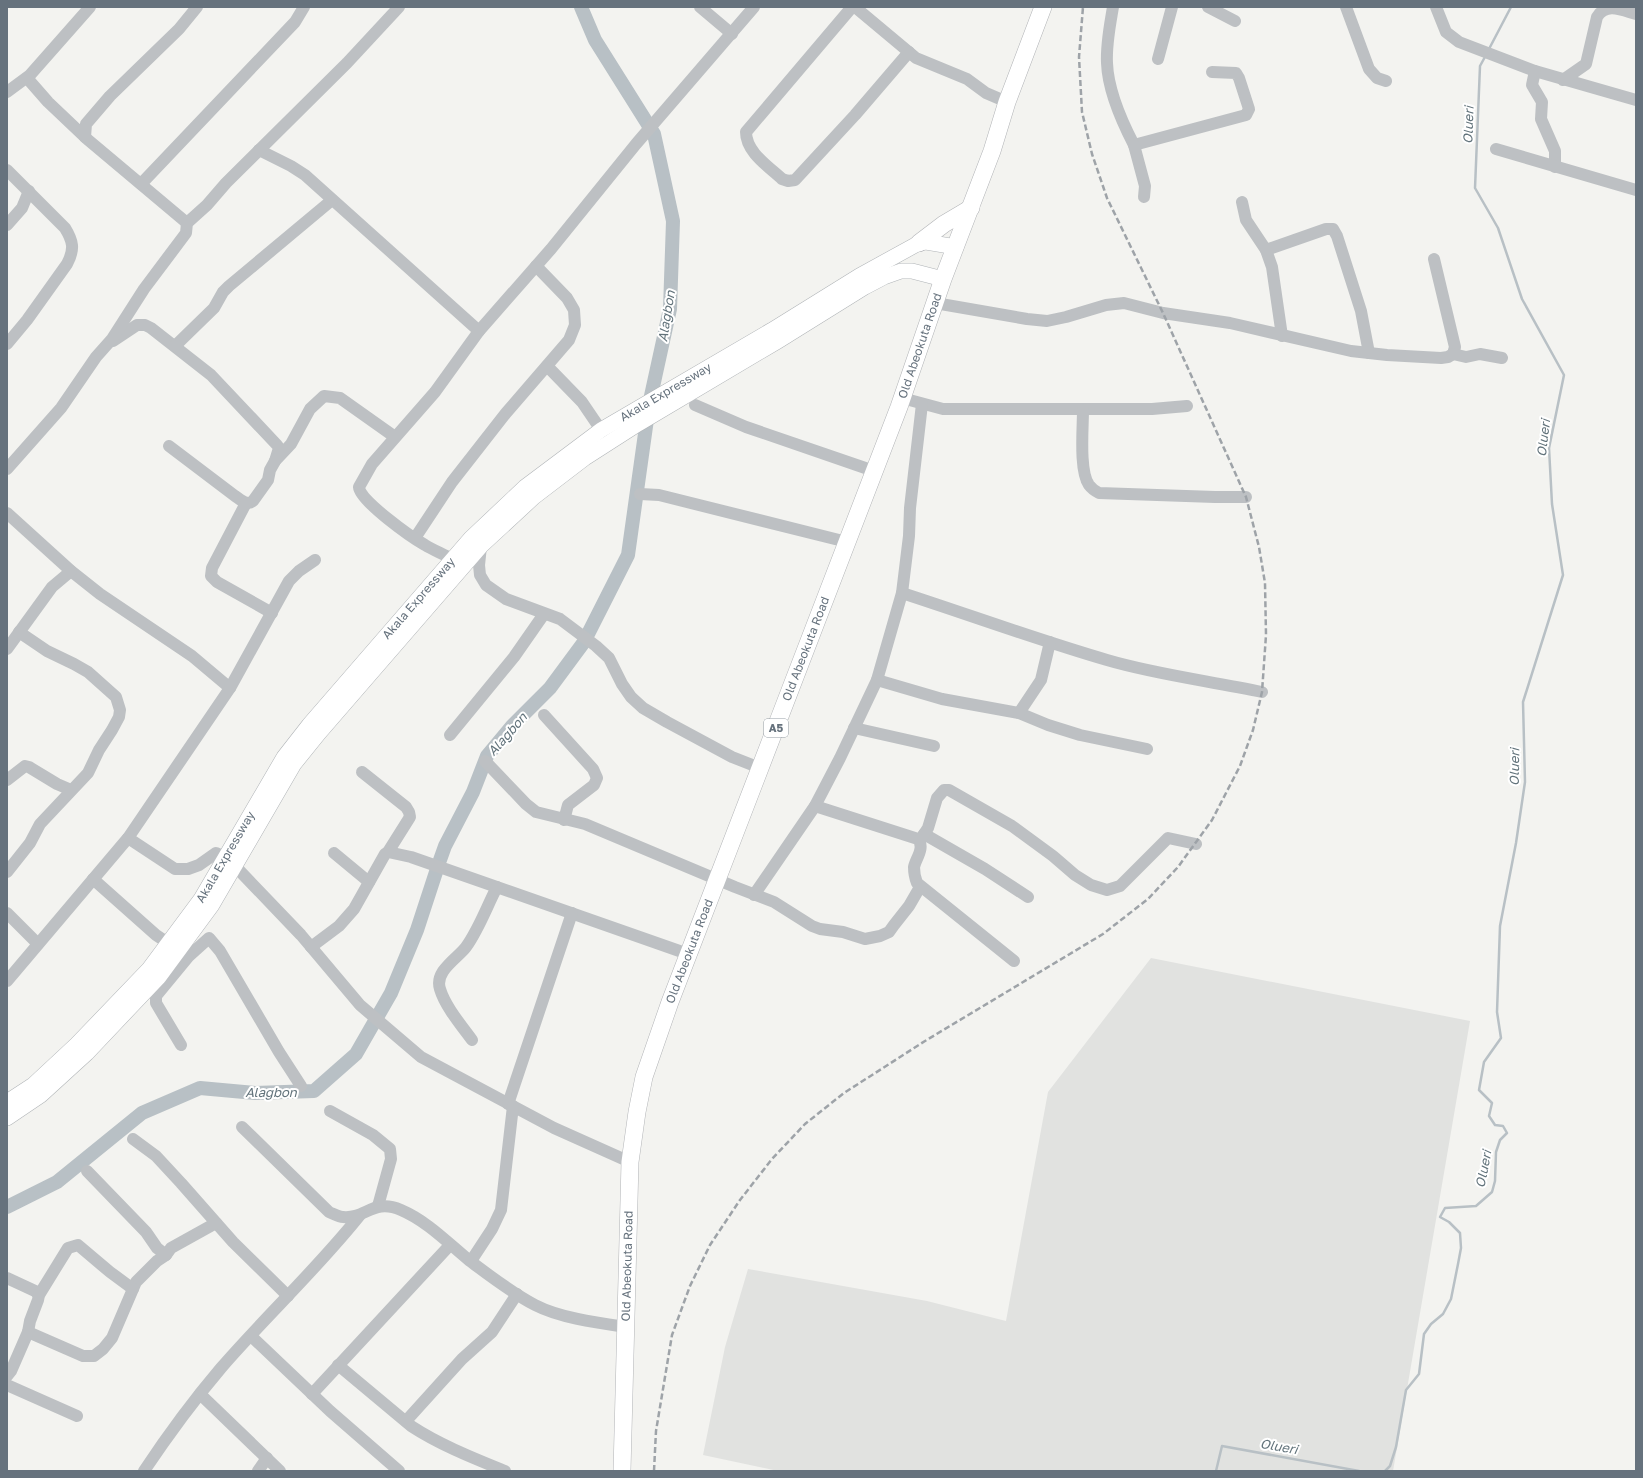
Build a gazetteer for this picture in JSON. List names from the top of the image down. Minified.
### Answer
{"streets":{"highway":["Old Abeokuta Road","A5"],"main road":["Akala Expressway"]},"crossings":[["Old Abeokuta Road","Akala Expressway"]],"water":["Olueri","Alagbon"]}
